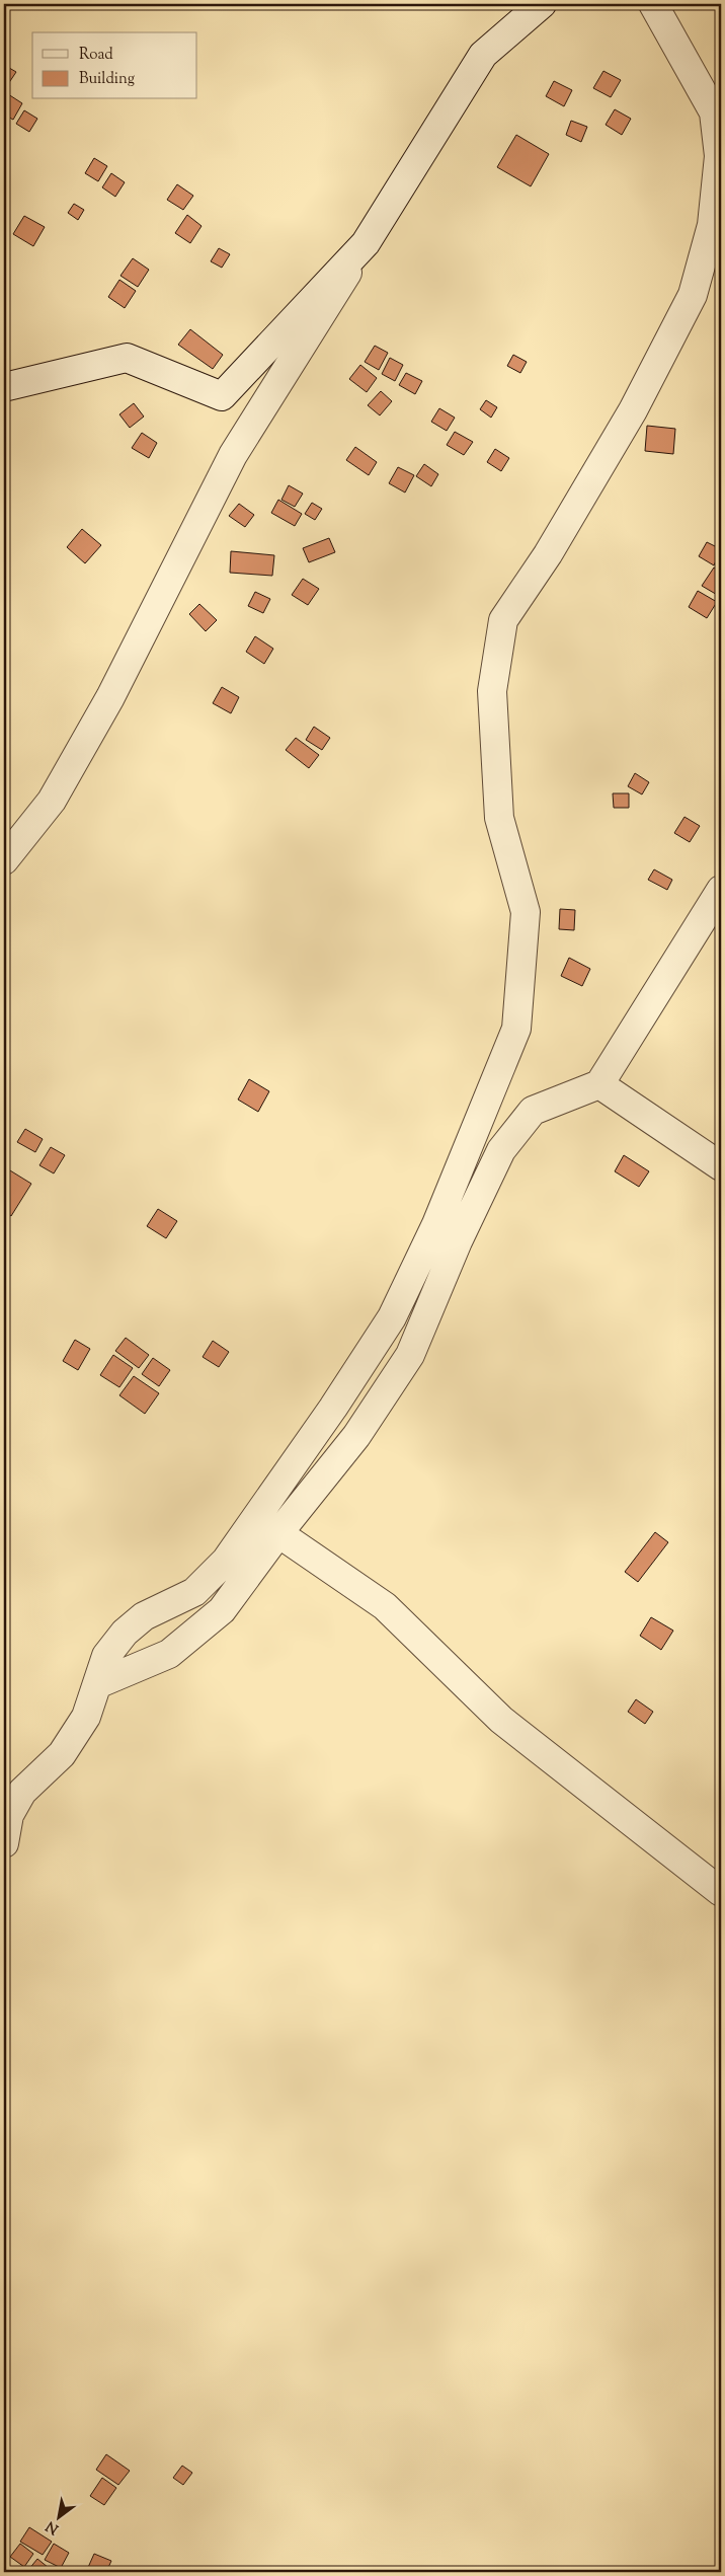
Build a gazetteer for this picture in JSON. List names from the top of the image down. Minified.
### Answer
{"legend":["Road","Building"],"north":"bottom left"}
